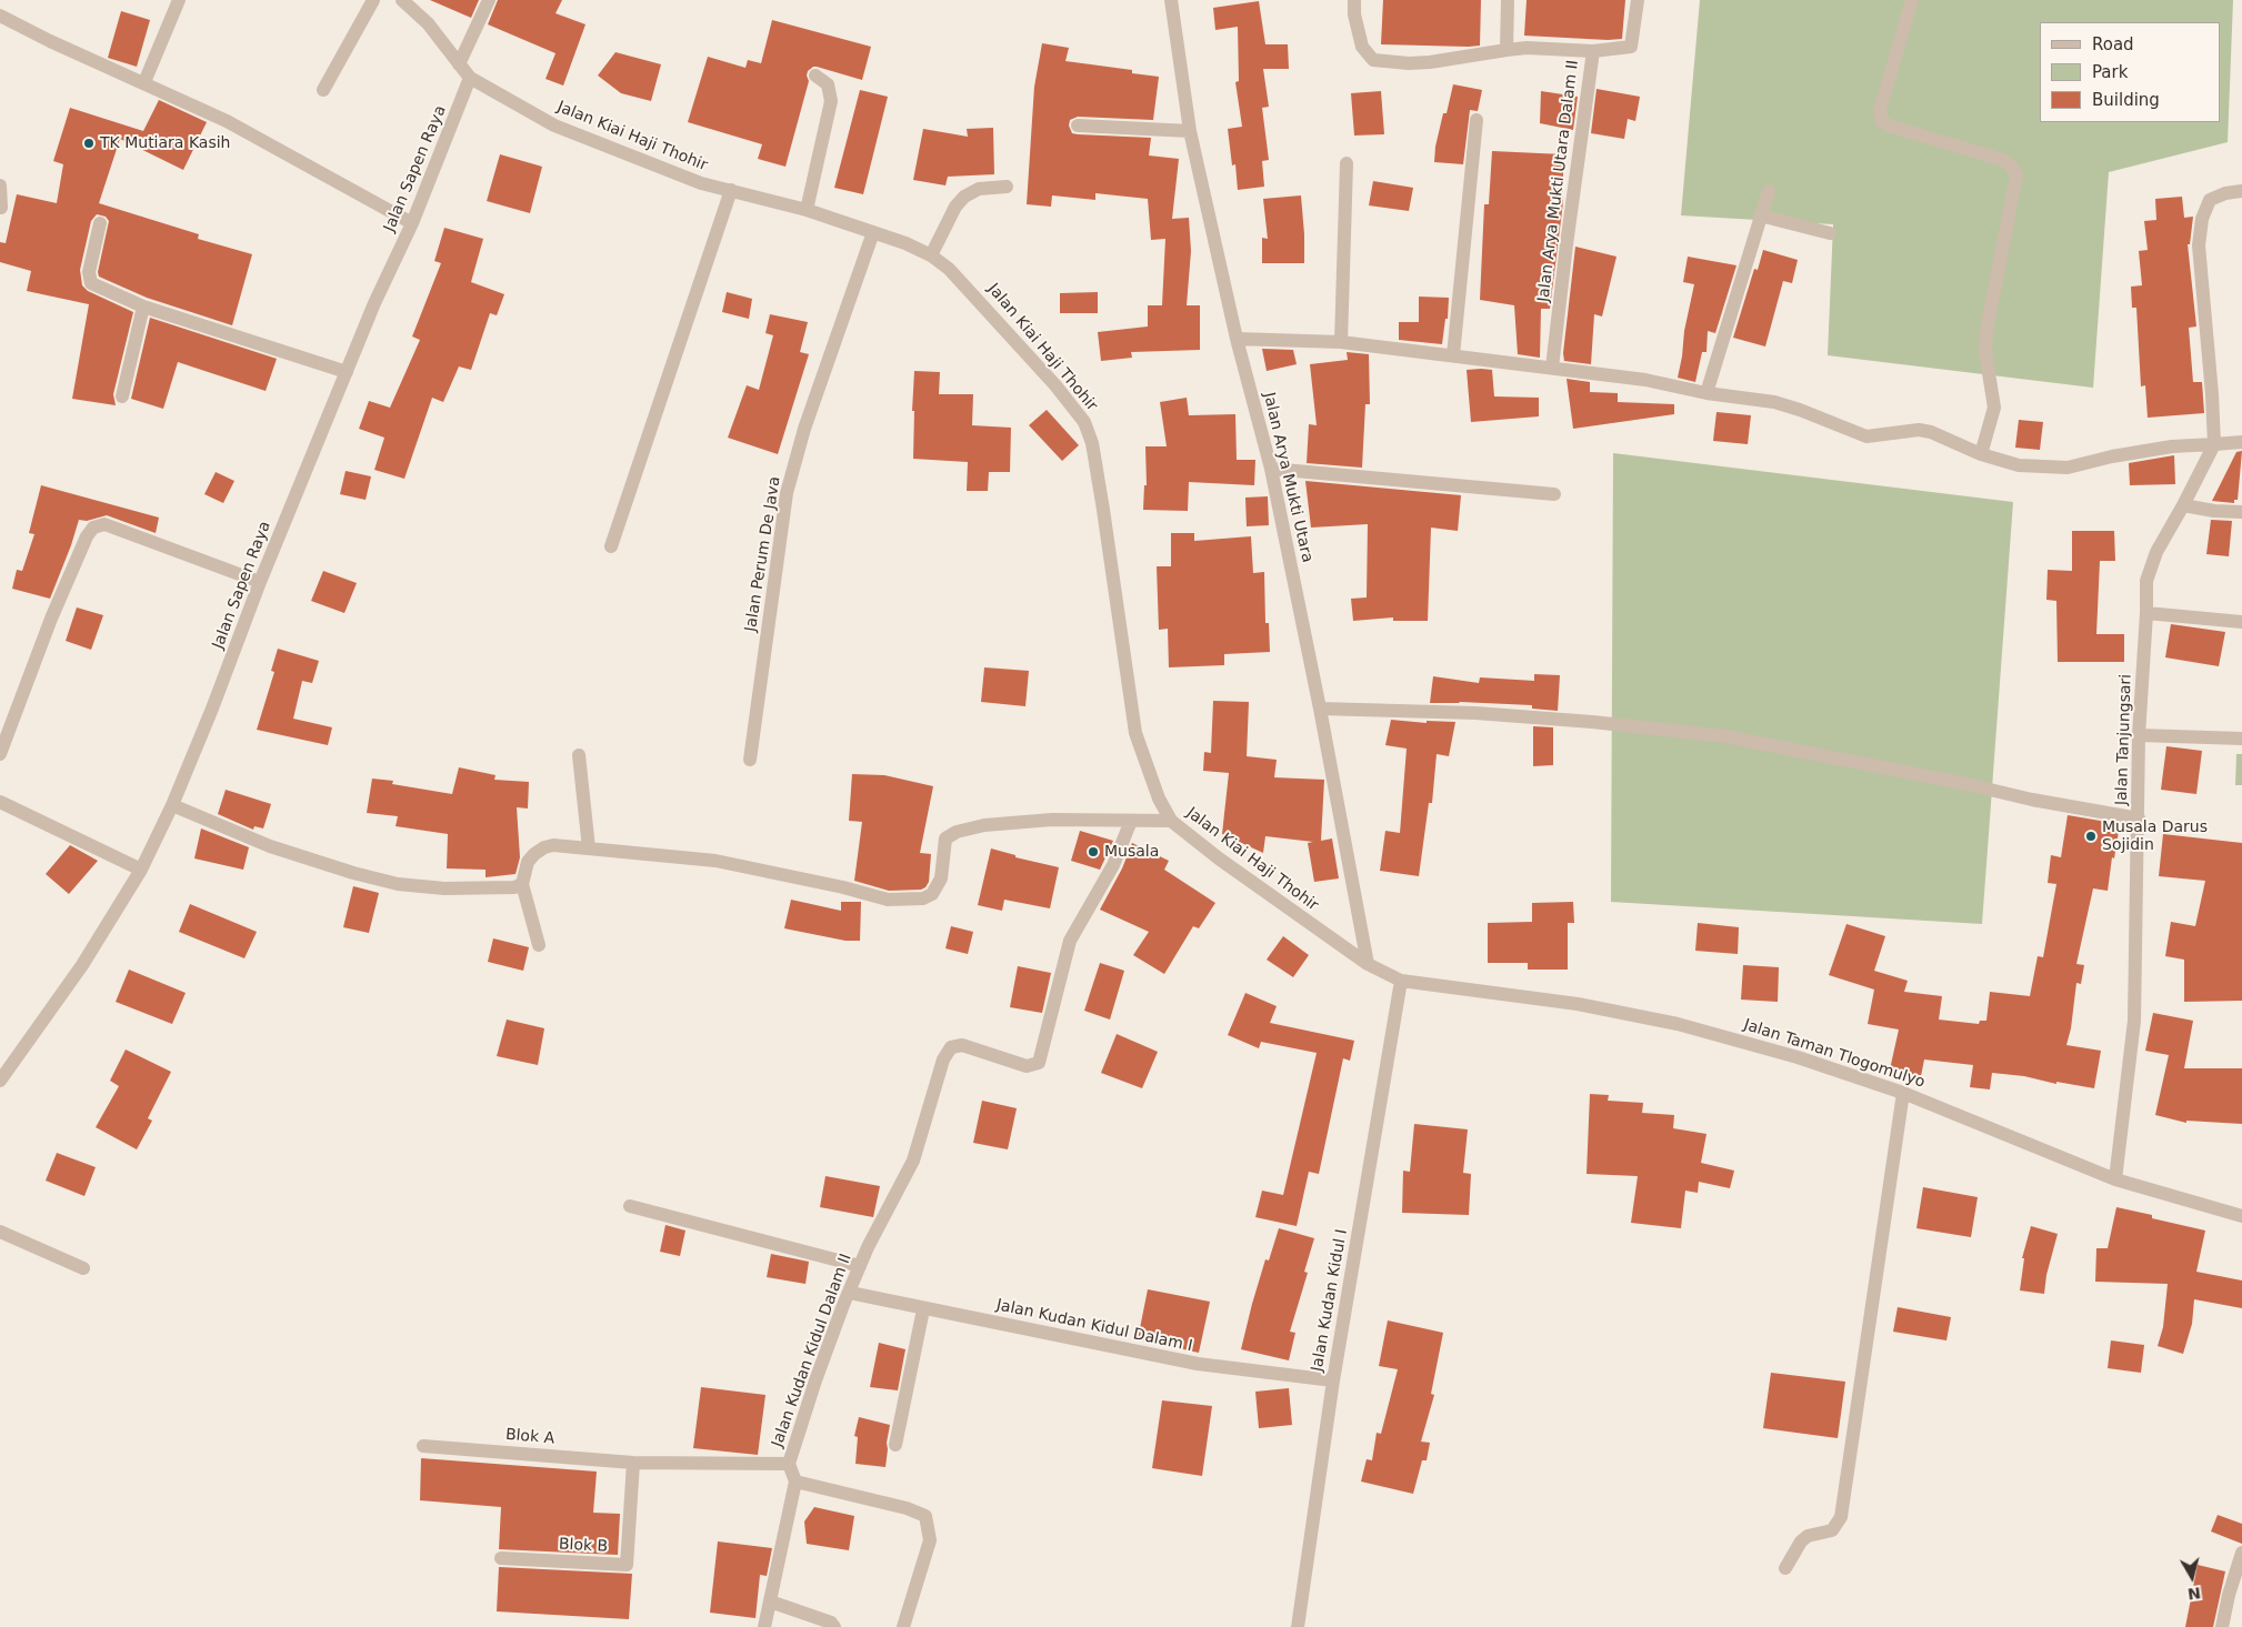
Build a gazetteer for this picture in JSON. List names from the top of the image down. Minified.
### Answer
{"streets":{"street":["Jalan Kiai Haji Thohir","Jalan Sapen Raya","Jalan Arya Mukti Utara Dalam II","Jalan Arya Mukti Utara","Jalan Perum De Java","Jalan Tanjungsari","Jalan Taman Tlogomulyo","Jalan Kudan Kidul I","Jalan Kudan Kidul Dalam I","Jalan Kudan Kidul Dalam II","Blok A","Blok B"]},"crossings":[["Jalan Kiai Haji Thohir","Jalan Sapen Raya"],["Jalan Kiai Haji Thohir","Jalan Arya Mukti Utara"],["Jalan Kiai Haji Thohir","Jalan Perum De Java"],["Jalan Kiai Haji Thohir","Jalan Taman Tlogomulyo"],["Jalan Kiai Haji Thohir","Jalan Kudan Kidul I"],["Jalan Tanjungsari","Jalan Taman Tlogomulyo"],["Jalan Taman Tlogomulyo","Jalan Kudan Kidul I"],["Jalan Kudan Kidul I","Jalan Kudan Kidul Dalam I"],["Jalan Kudan Kidul Dalam I","Jalan Kudan Kidul Dalam II"],["Jalan Kudan Kidul Dalam II","Blok A"],["Blok A","Blok B"]],"places":["TK Mutiara Kasih","Musala Darus Sojidin","Musala"],"legend":["Road","Park","Building"],"north":"bottom"}
